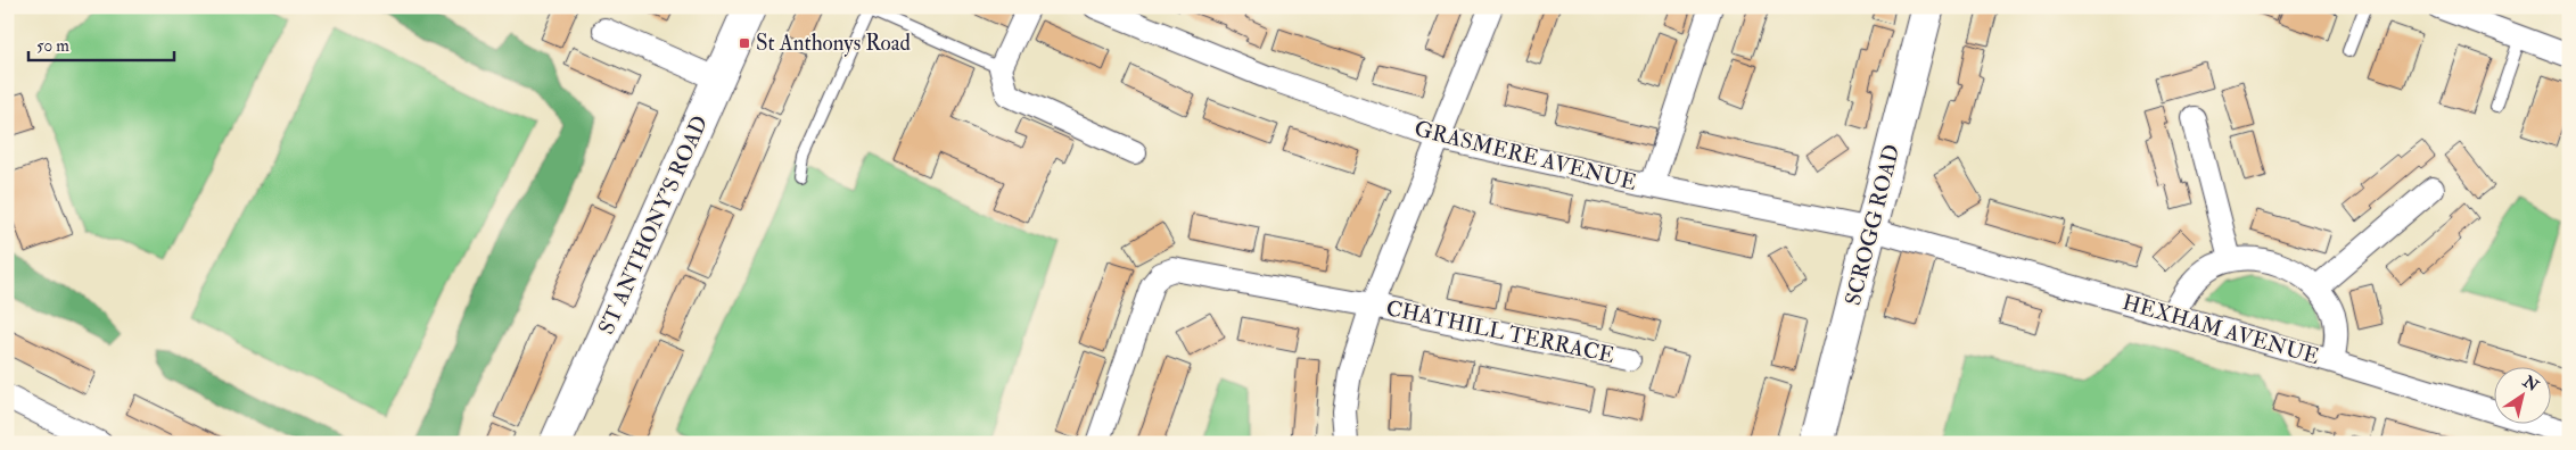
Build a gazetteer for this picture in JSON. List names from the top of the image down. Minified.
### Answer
{"streets":{"street":["GRASMERE AVENUE","ST ANTHONY'S ROAD","SCROGG ROAD","HEXHAM AVENUE","CHATHILL TERRACE"]},"crossings":[["GRASMERE AVENUE","SCROGG ROAD"],["GRASMERE AVENUE","HEXHAM AVENUE"],["SCROGG ROAD","HEXHAM AVENUE"]],"places":{"transit":["St Anthonys Road"]},"scale_bar":"50 m","north":"top right"}
